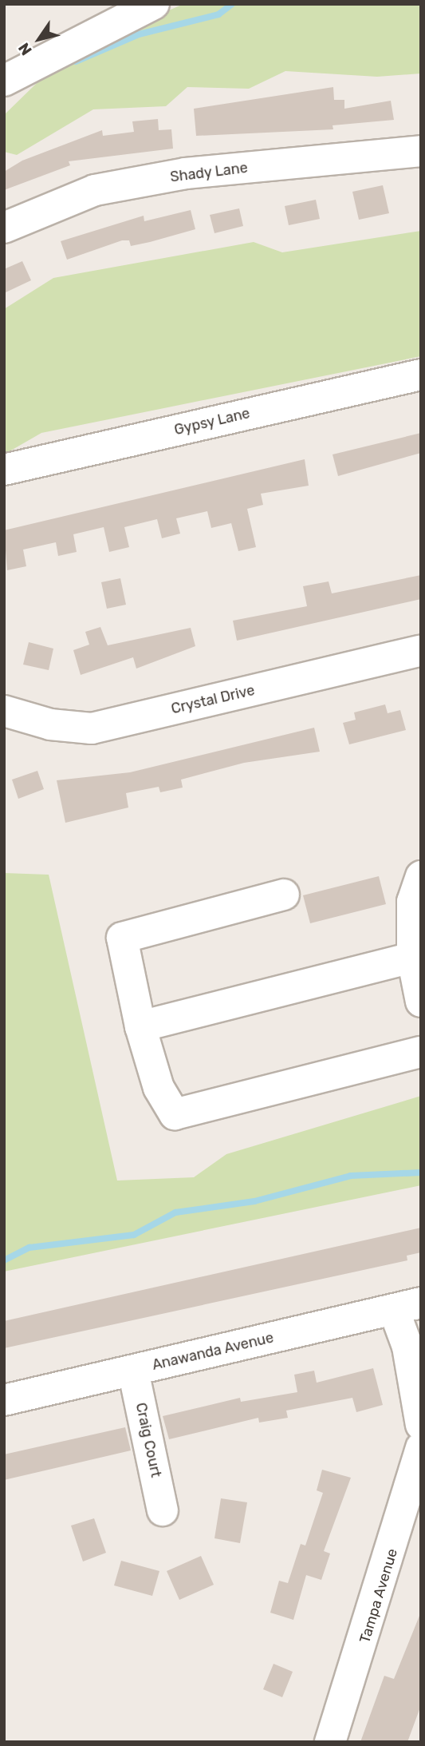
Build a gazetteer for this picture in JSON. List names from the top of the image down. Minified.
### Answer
{"streets":{"street":["Shady Lane","Gypsy Lane","Crystal Drive","Anawanda Avenue","Craig Court","Tampa Avenue"]},"crossings":[["Anawanda Avenue","Craig Court"]],"north":"bottom left"}
